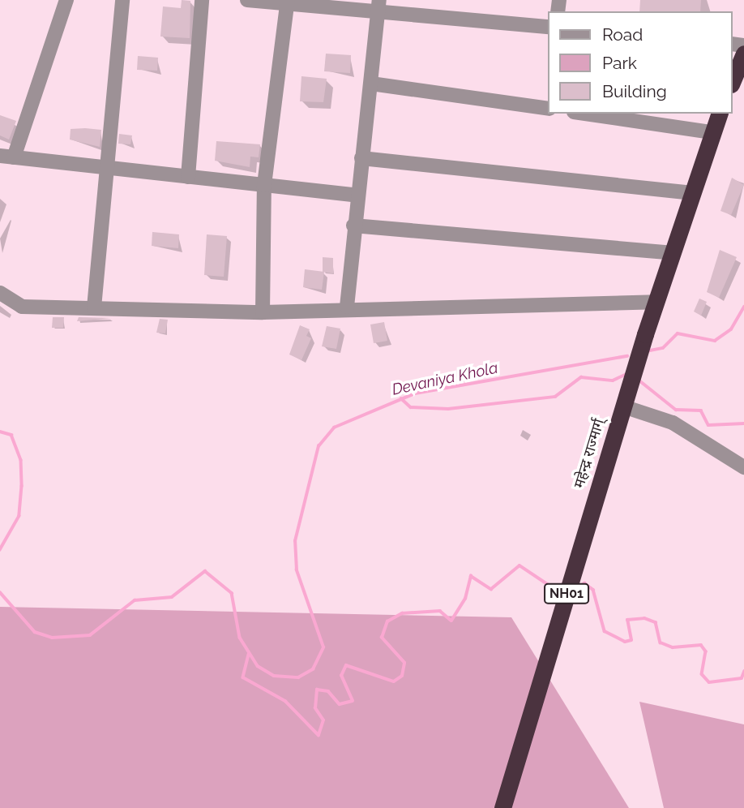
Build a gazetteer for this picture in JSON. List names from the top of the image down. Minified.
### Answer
{"streets":{"highway":["महेन्द्र राज्मार्ग्","NH01"]},"water":["Devaniya Khola"],"legend":["Road","Park","Building"]}
